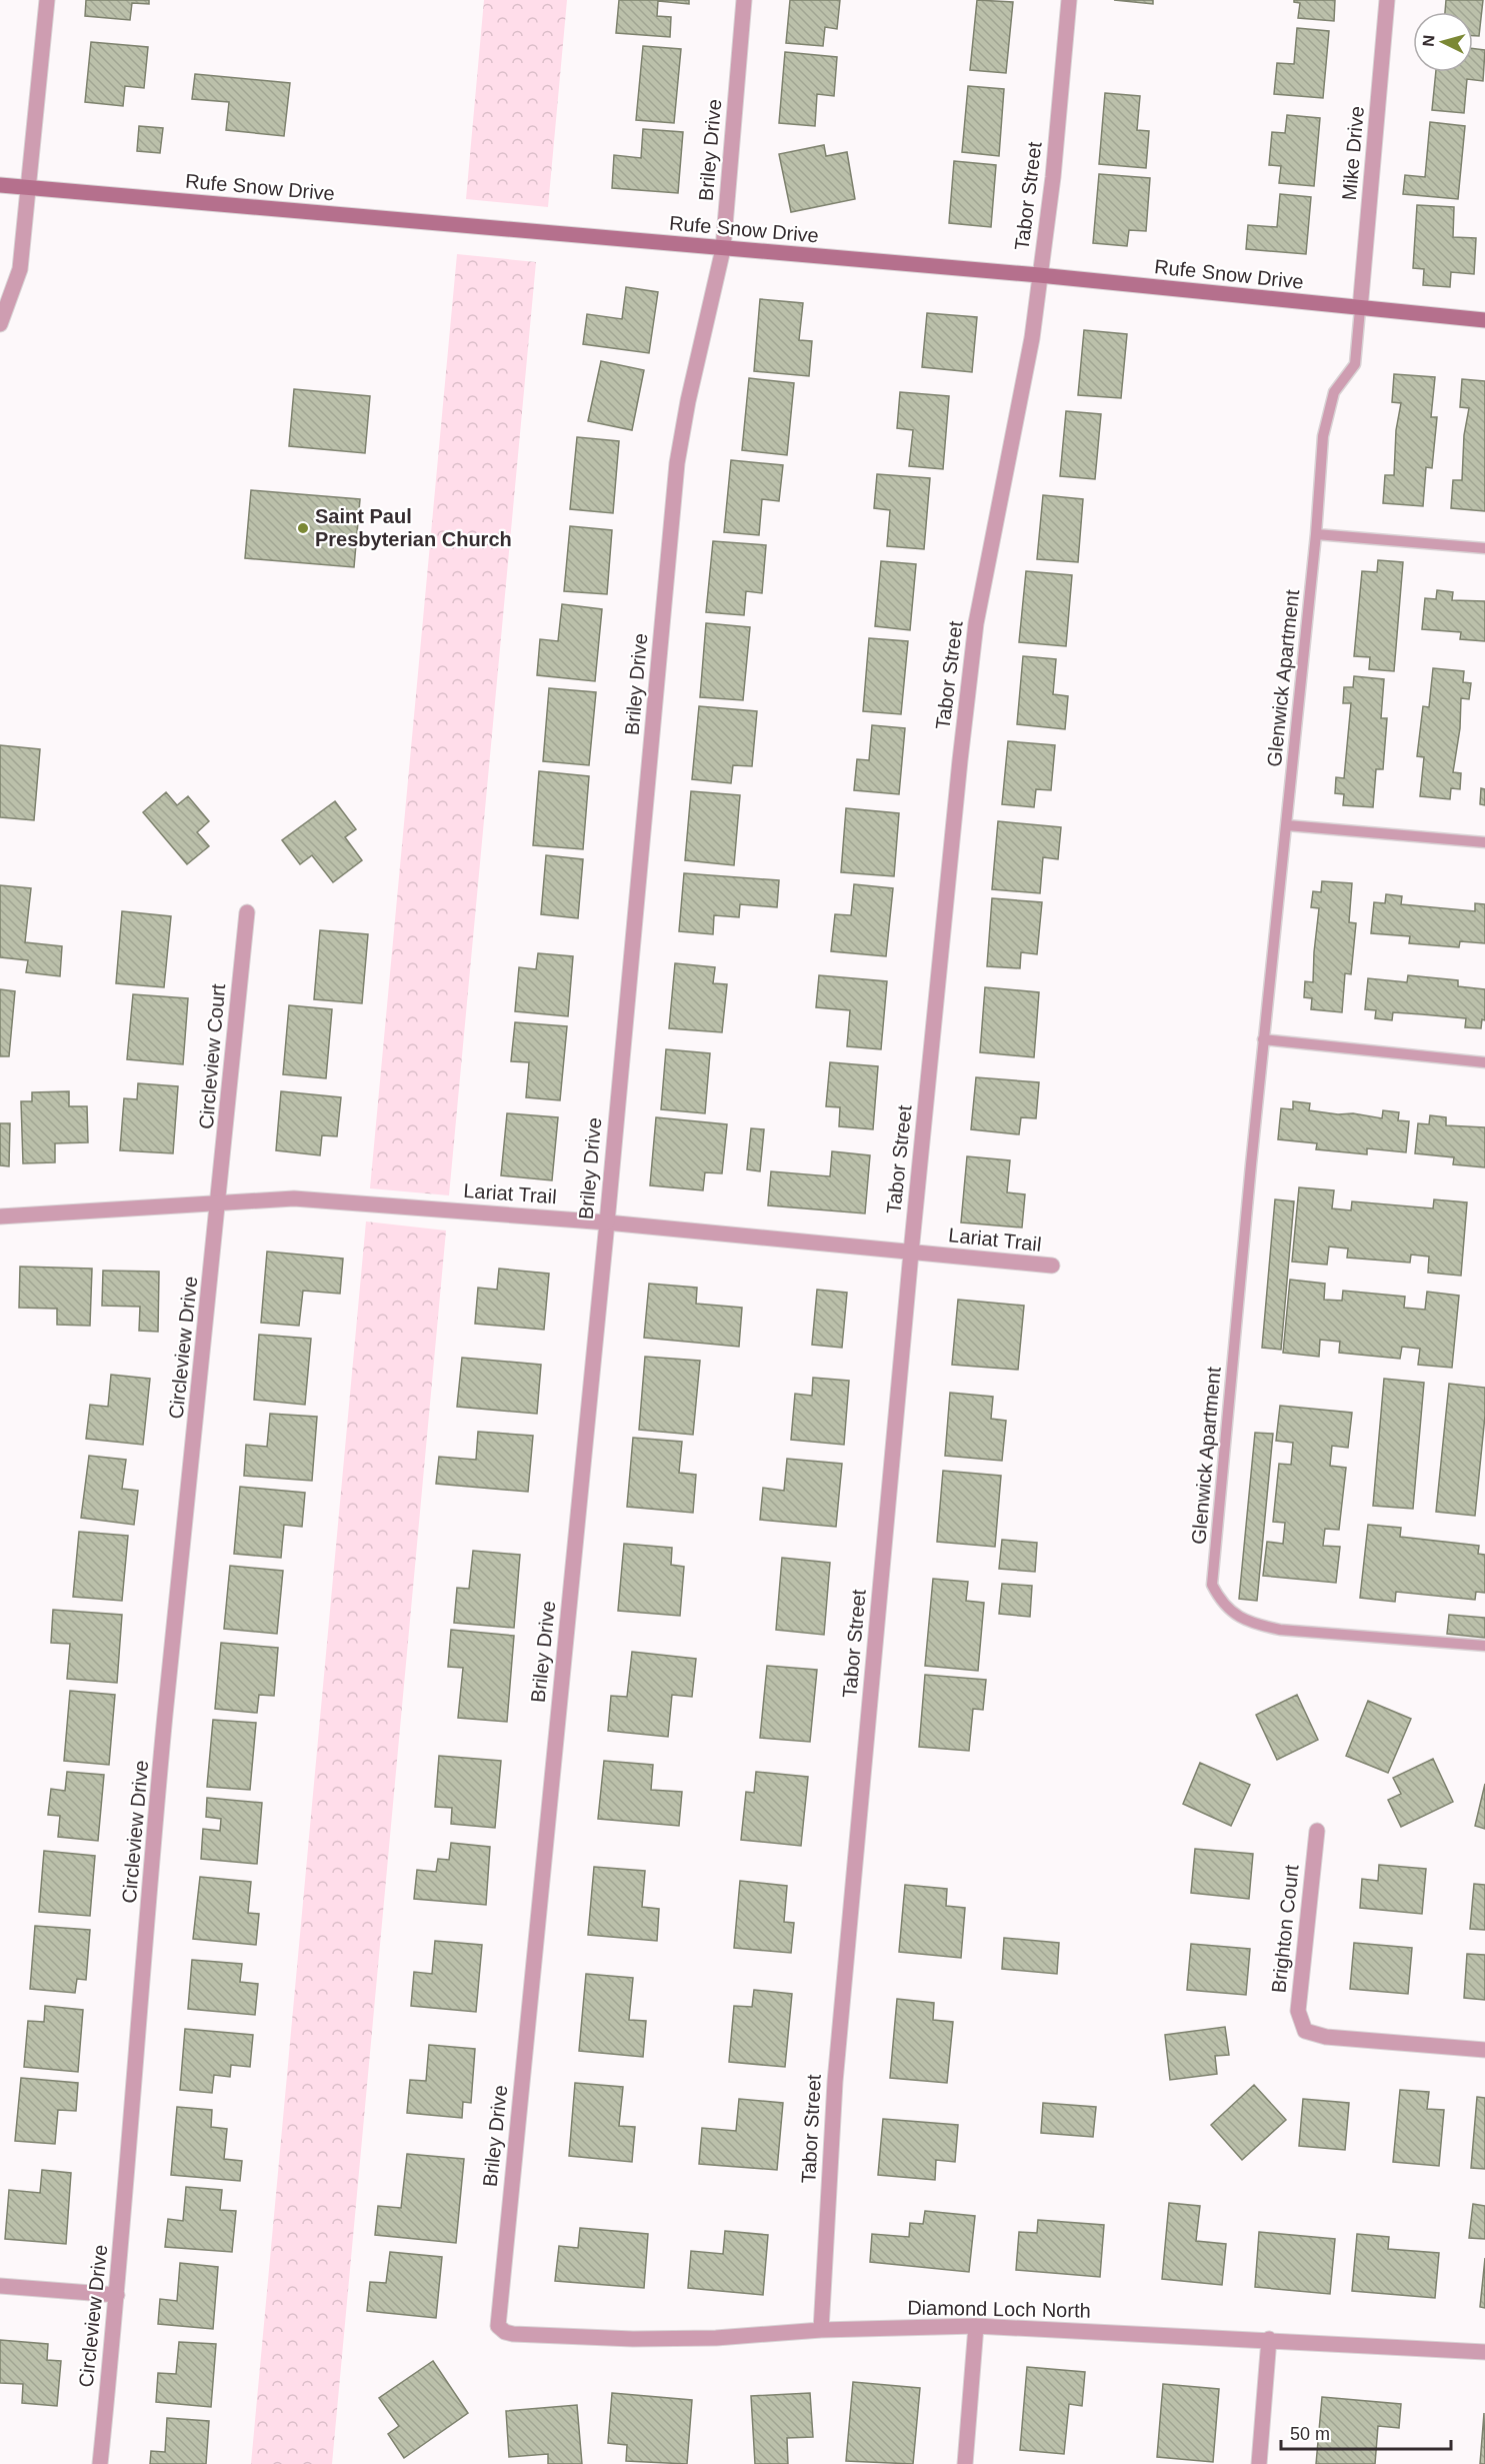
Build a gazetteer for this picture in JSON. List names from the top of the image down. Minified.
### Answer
{"streets":{"main road":["Rufe Snow Drive"],"street":["Briley Drive","Mike Drive","Tabor Street","Circleview Court","Lariat Trail","Circleview Drive","Brighton Court","Diamond Loch North"],"lane":["Glenwick Apartment"]},"crossings":[["Briley Drive","Rufe Snow Drive"],["Briley Drive","Lariat Trail"],["Briley Drive","Diamond Loch North"],["Mike Drive","Rufe Snow Drive"],["Mike Drive","Glenwick Apartment"],["Rufe Snow Drive","Tabor Street"],["Rufe Snow Drive","Glenwick Apartment"],["Tabor Street","Lariat Trail"],["Tabor Street","Diamond Loch North"],["Circleview Court","Lariat Trail"],["Circleview Court","Circleview Drive"],["Lariat Trail","Circleview Drive"]],"places":["Saint Paul Presbyterian Church"],"scale_bar":"50 m","north":"left"}
